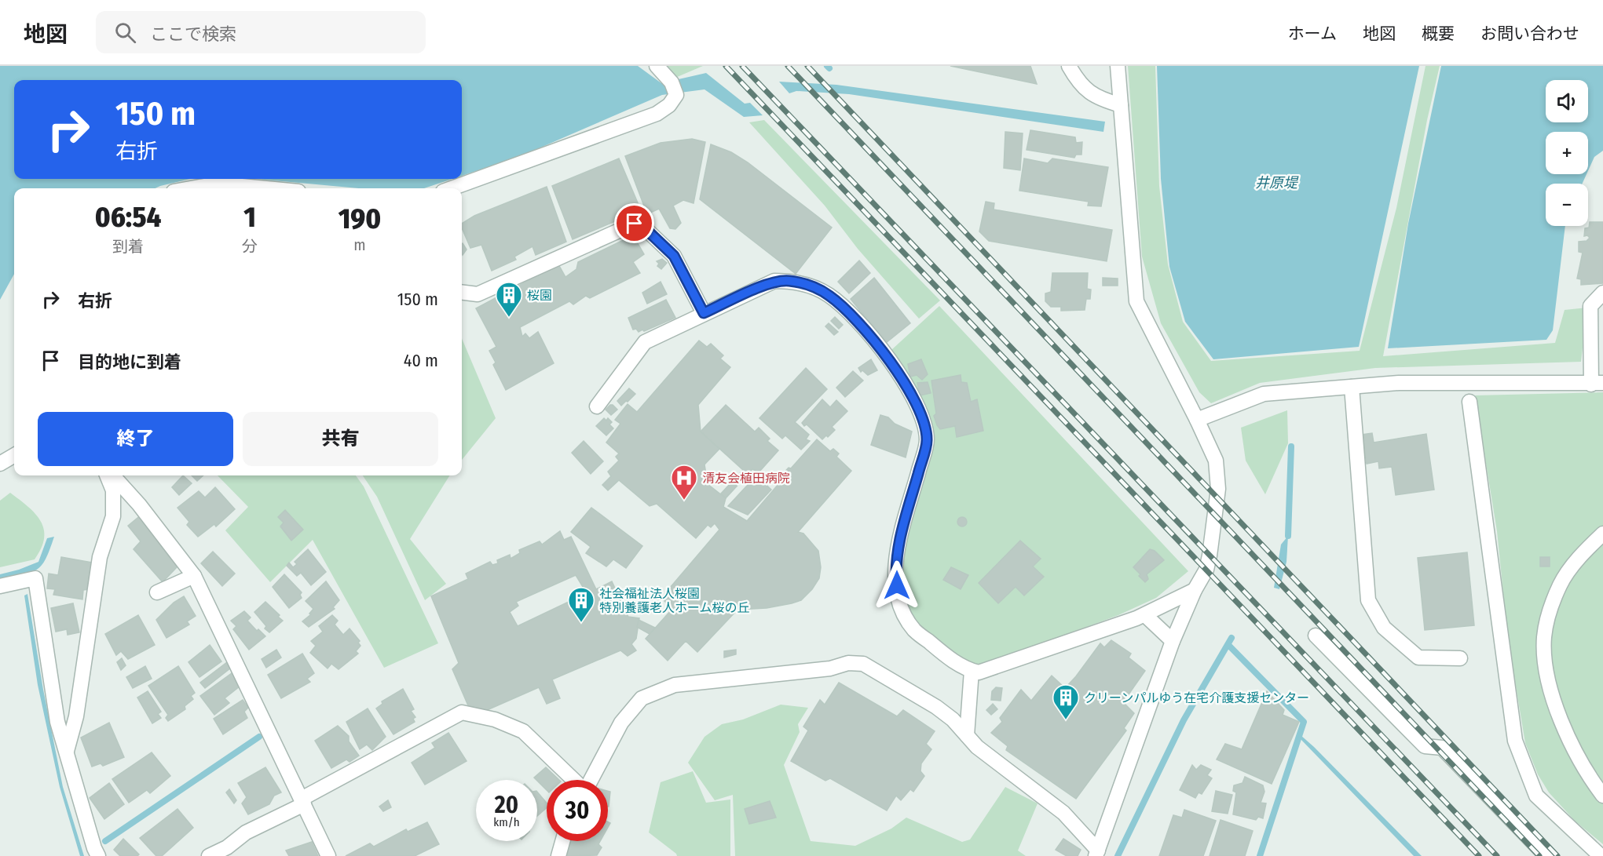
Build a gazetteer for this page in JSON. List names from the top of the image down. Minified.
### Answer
{"water":["井原堤"],"places":{"building":["桜園","社会福祉法人桜園 特別養護老人ホーム桜の丘","クリーンパルゆう在宅介護支援センター"],"hospital":["清友会植田病院"]},"page":{"header":"地図","search":"ここで検索","nav":["ホーム","地図","概要","お問い合わせ"],"map_buttons":["+","−"],"turn":["150 m","右折"],"eta":["06:54","到着","1","分","190","m"],"list":[{"name":"右折","value":"150 m"},{"name":"目的地に到着","value":"40 m"}],"buttons":["終了","共有"],"speed":"20 km/h","limit":"30"}}
